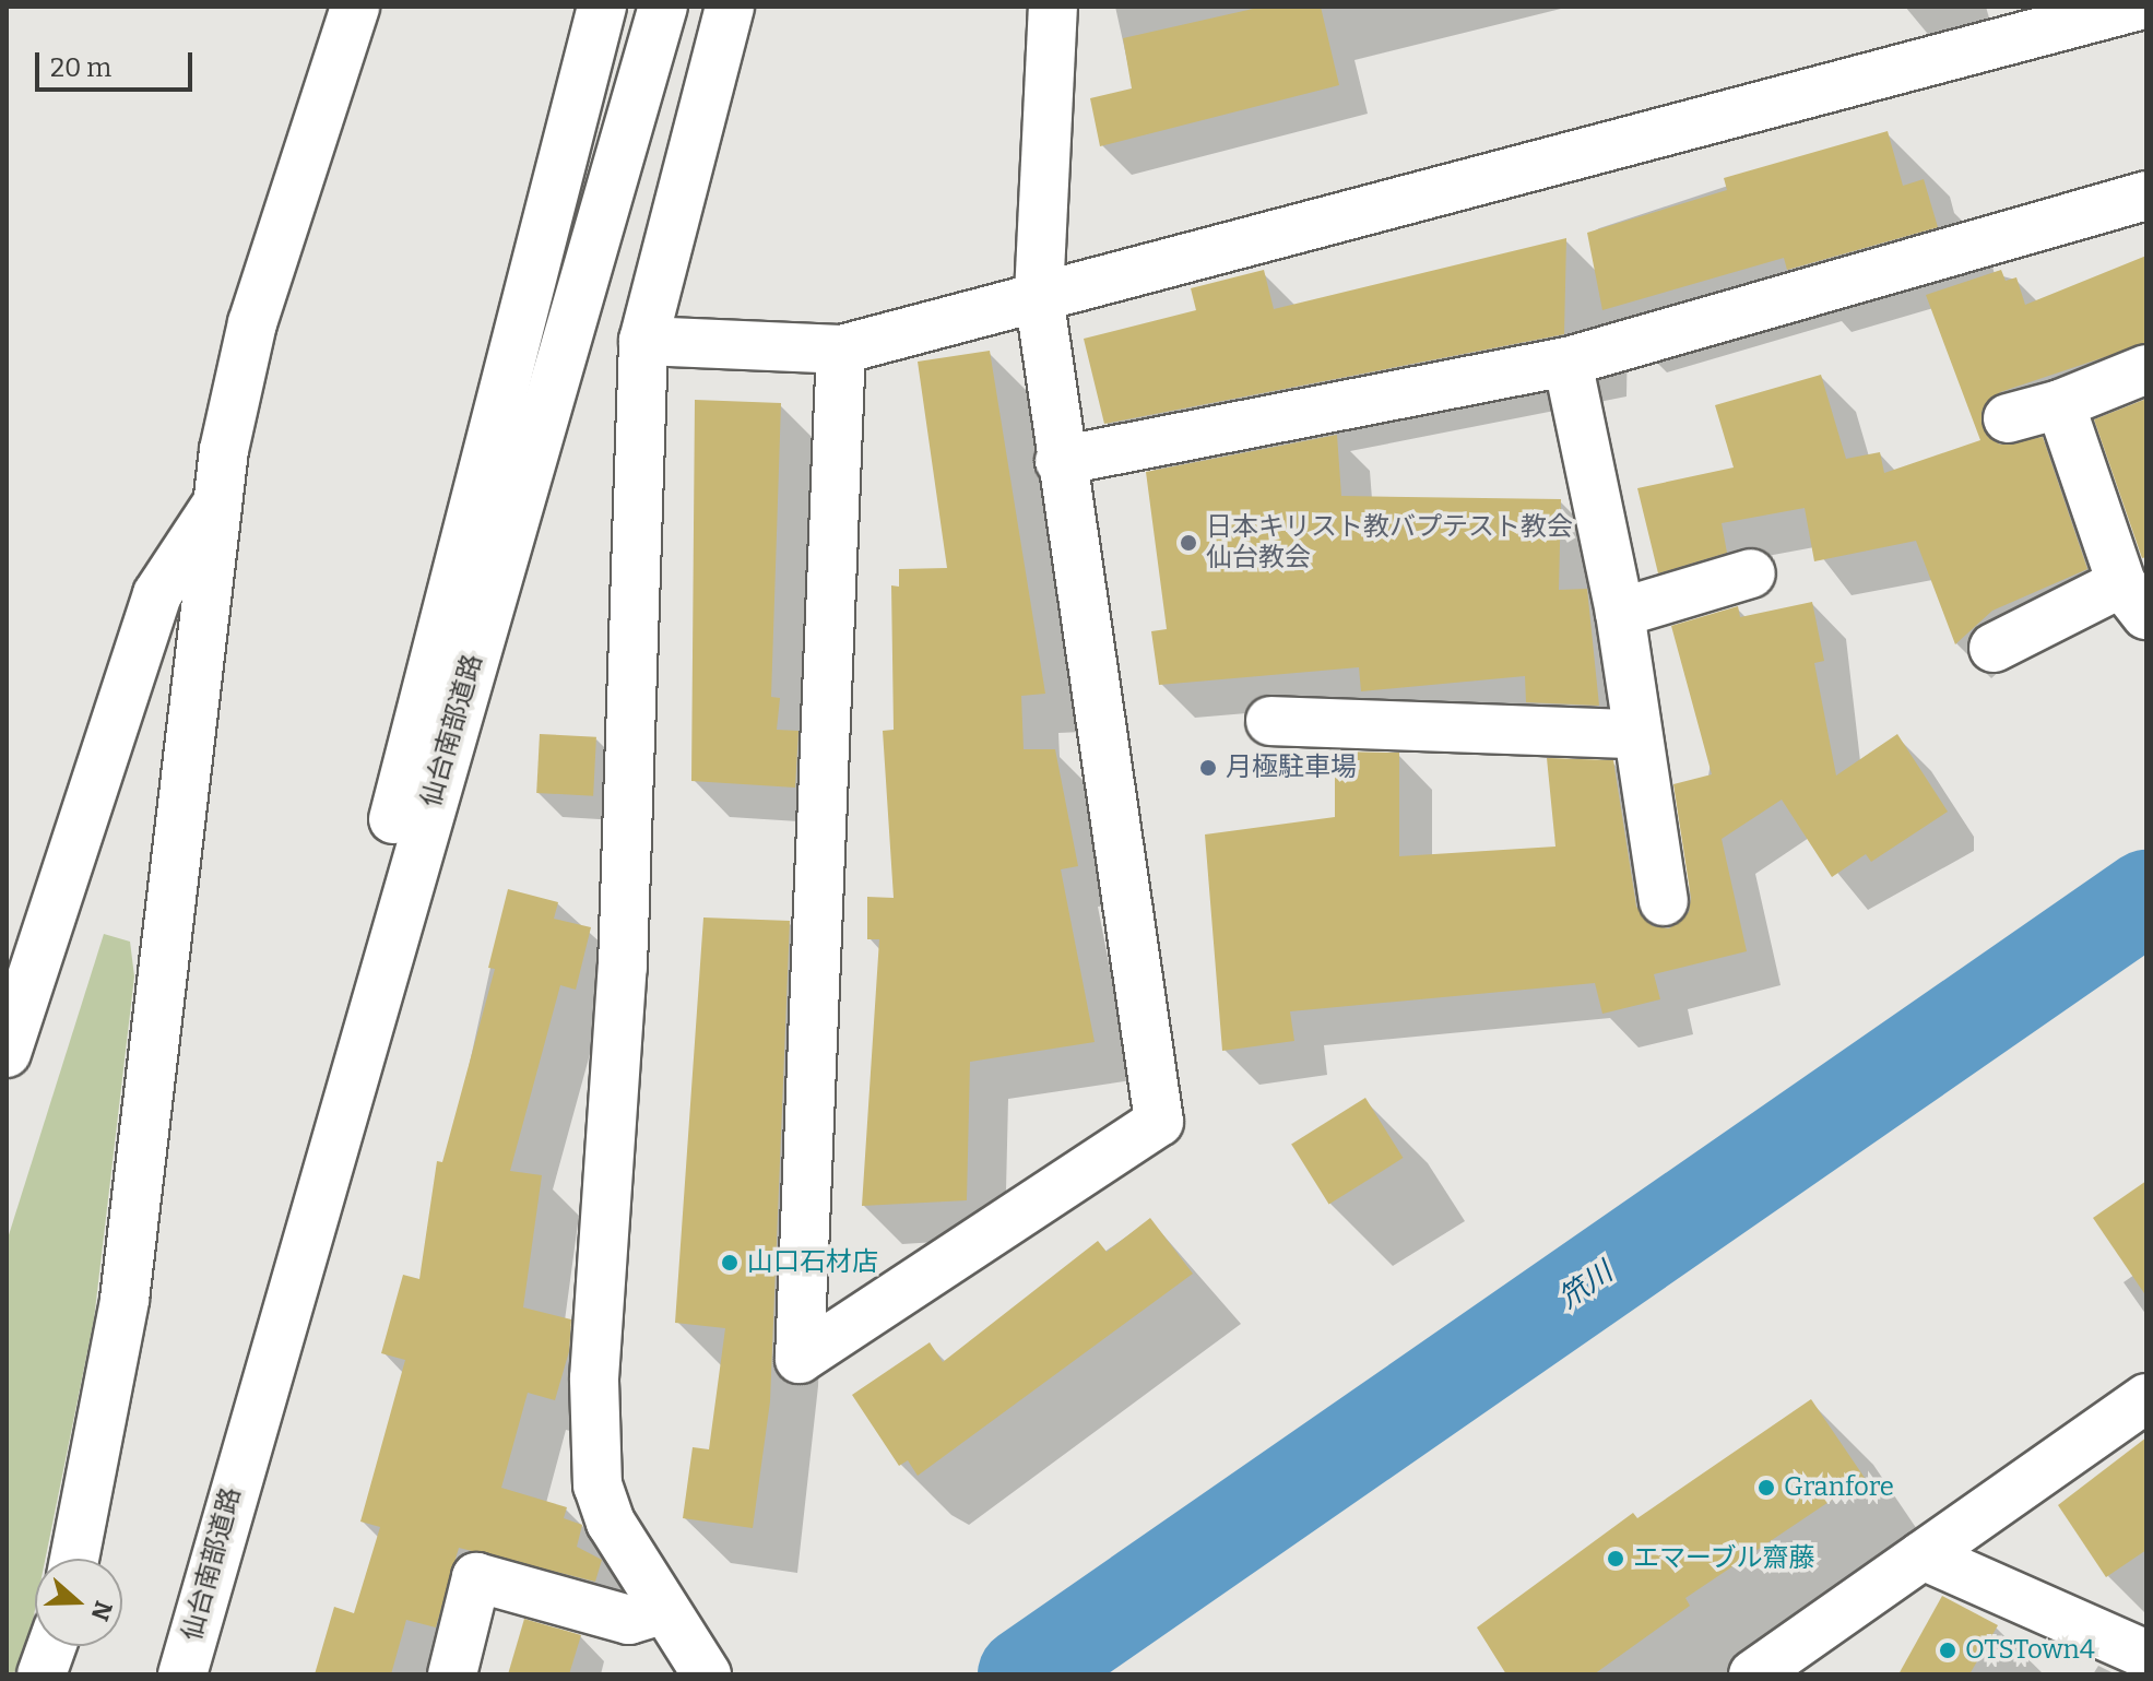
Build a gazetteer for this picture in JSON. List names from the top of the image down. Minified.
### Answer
{"streets":{"main road":["仙台南部道路"]},"water":["笊川"],"places":["日本キリスト教バプテスト教会 仙台教会","月極駐車場","山口石材店","Granfore","エマーブル齋藤","OTSTown4"],"scale_bar":"20 m","north":"right"}
